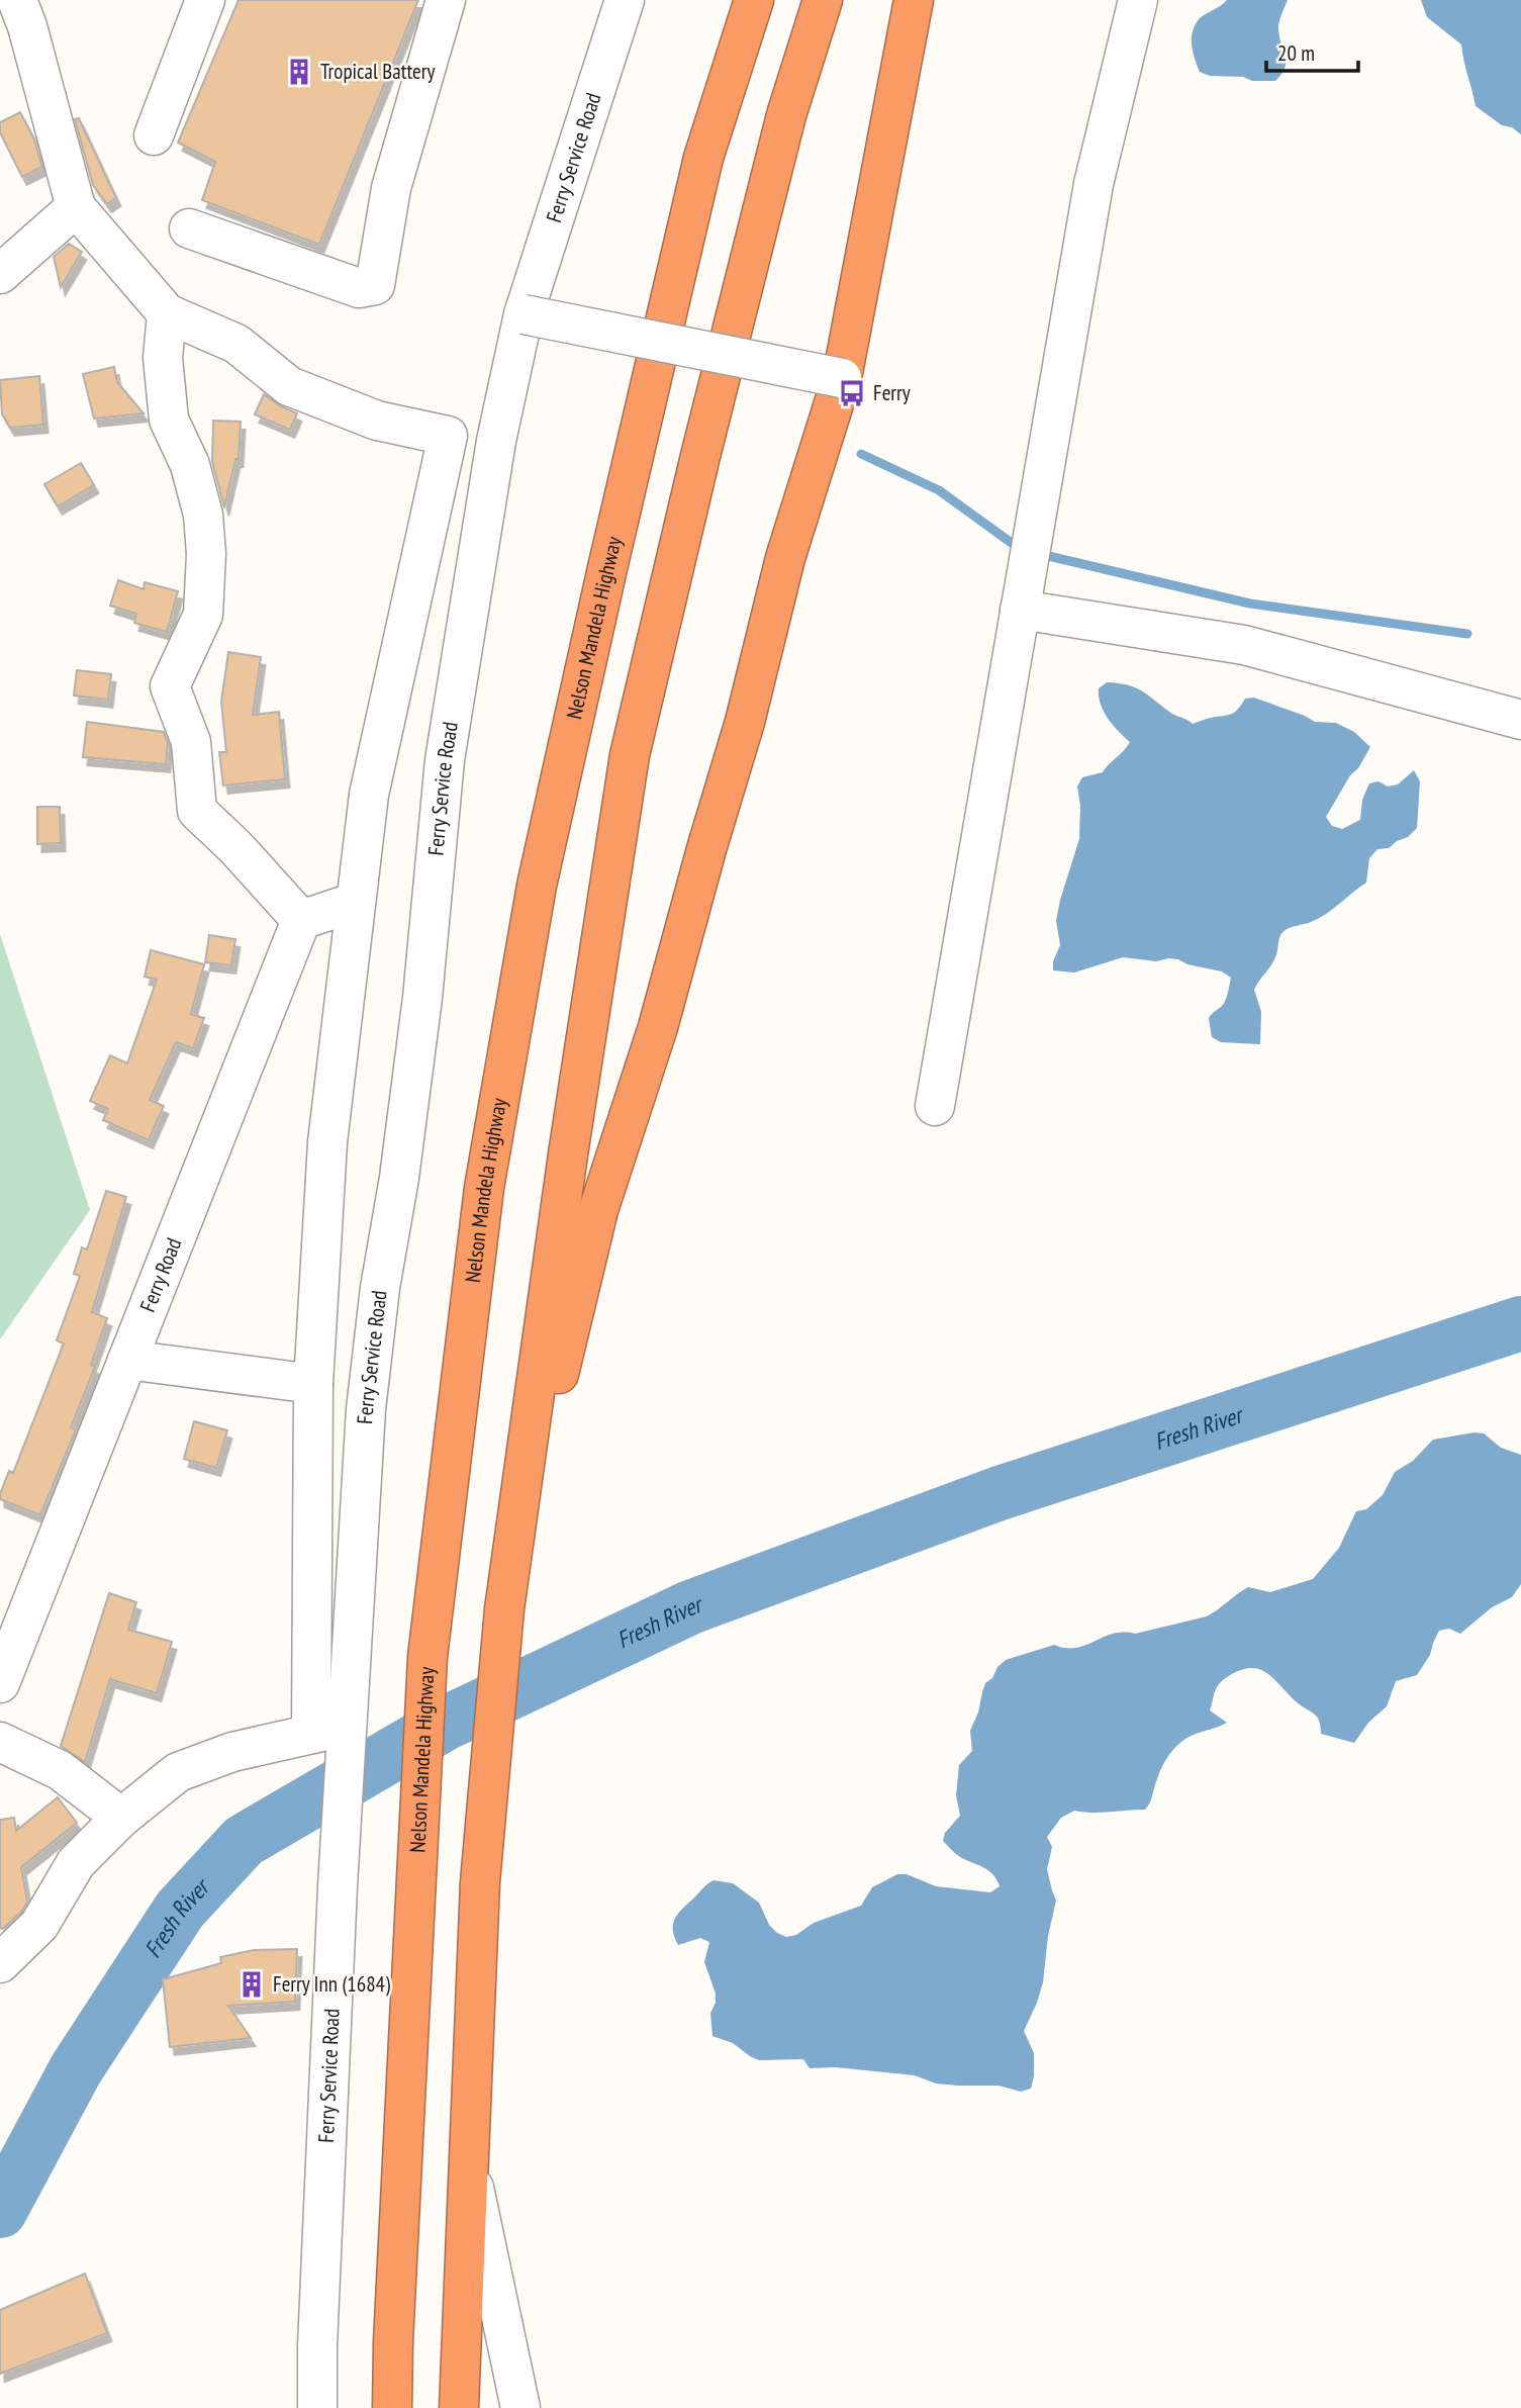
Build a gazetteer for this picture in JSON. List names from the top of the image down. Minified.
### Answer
{"streets":{"highway":["Nelson Mandela Highway"],"street":["Ferry Service Road","Ferry Road"]},"water":["Fresh River"],"places":{"building":["Tropical Battery","Ferry Inn (1684)"],"bus stop":["Ferry"]},"scale_bar":"20 m"}
